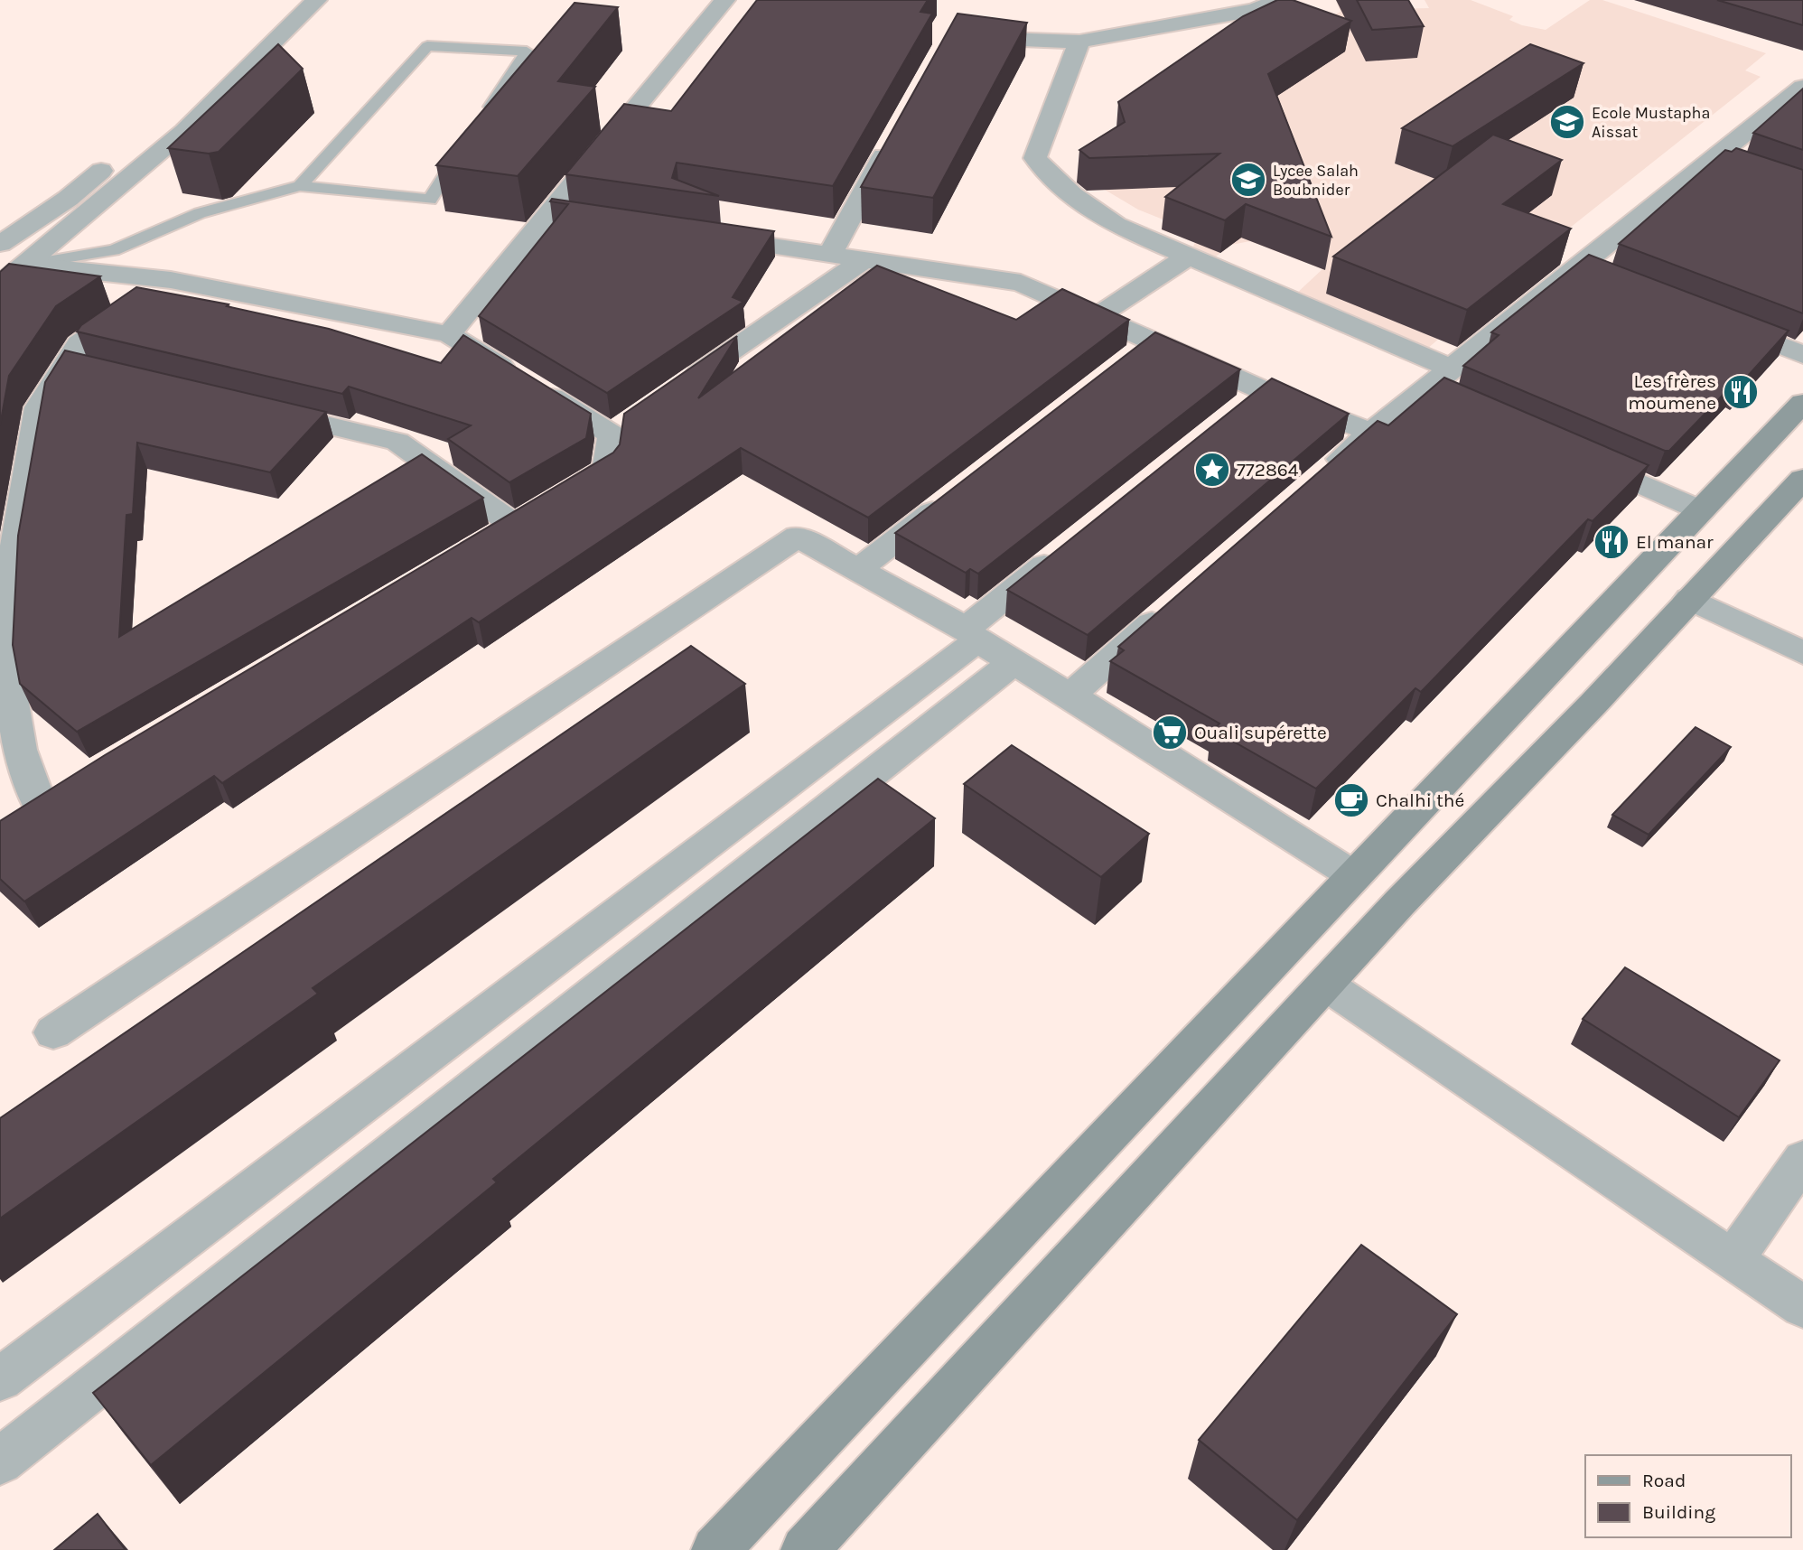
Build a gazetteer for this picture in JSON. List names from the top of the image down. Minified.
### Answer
{"places":{"school or university":["Ecole Mustapha Aissat","Lycee Salah Boubnider"],"restaurant":["Les frères moumene","El manar"],"place":["772864"],"supermarket":["Ouali supérette"],"cafe":["Chalhi thé"]},"legend":["Road","Building"]}
